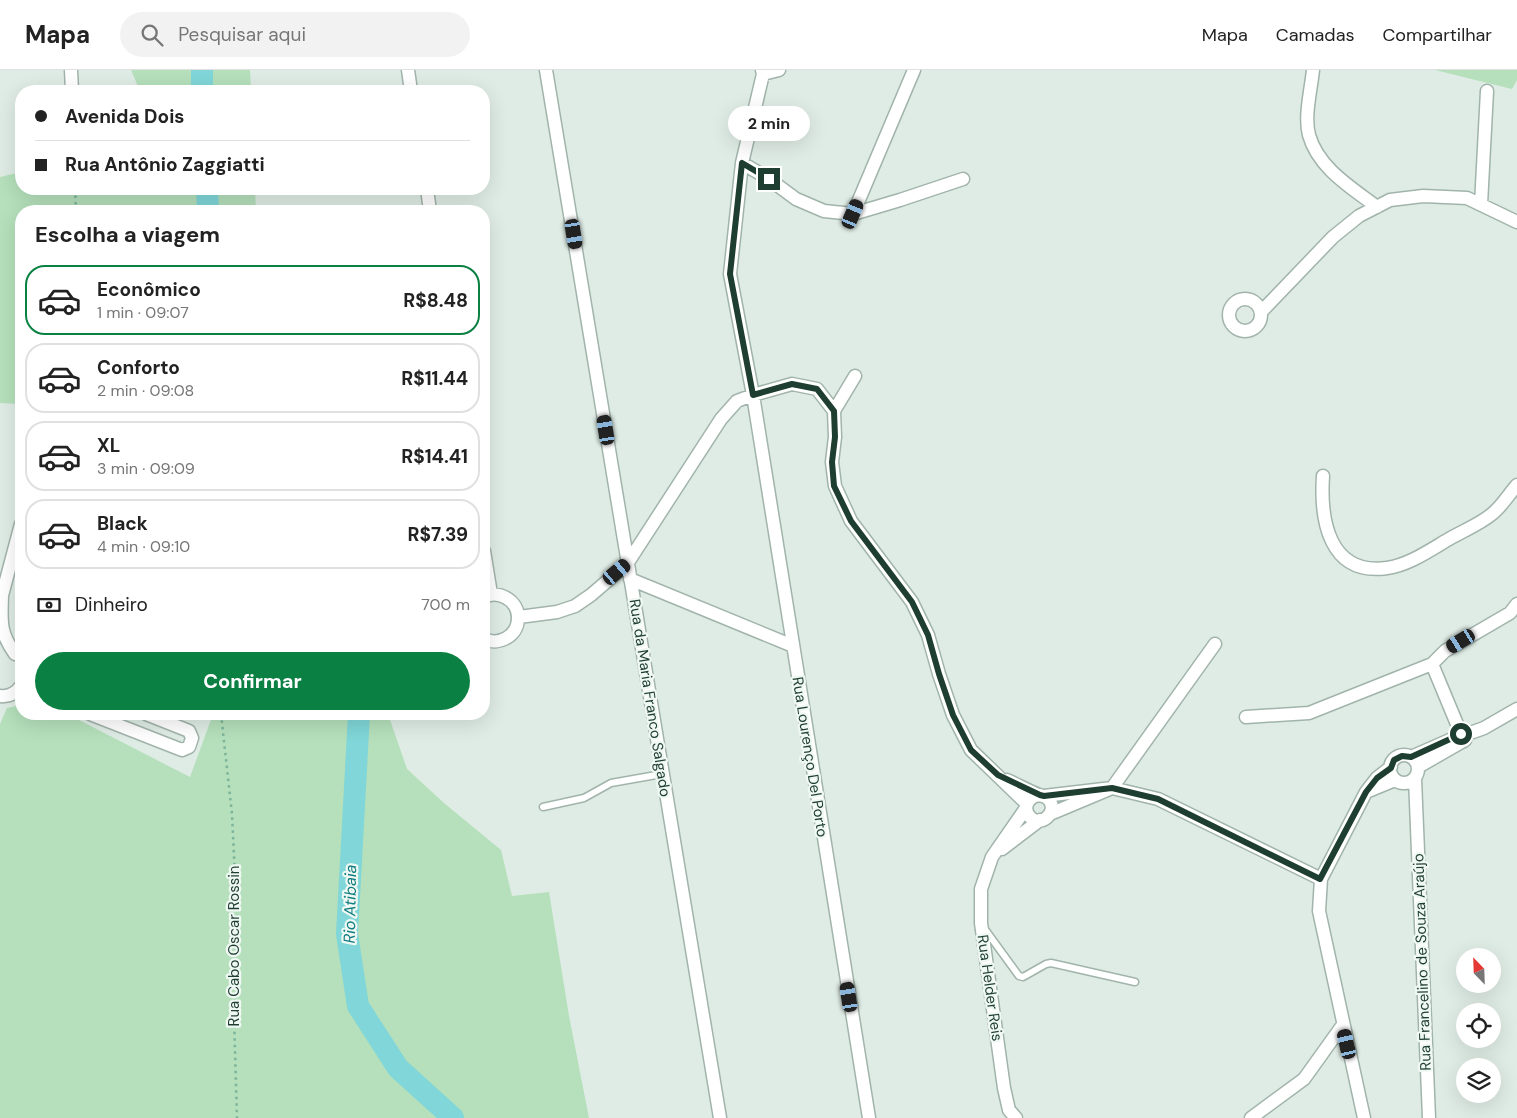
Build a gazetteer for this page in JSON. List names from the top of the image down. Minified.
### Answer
{"streets":{"street":["Rua da Maria Franco Salgado","Rua Lourenço Del Porto","Rua Francelino de Souza Araújo","Rua Helder Reis"],"path":["Rua Cabo Oscar Rossin"]},"water":["Rio Atibaia"],"north":"top left","page":{"header":"Mapa","search":"Pesquisar aqui","nav":["Mapa","Camadas","Compartilhar"],"banner":["Avenida Dois","Rua Antônio Zaggiatti"],"bubble":"2 min","heading":"Escolha a viagem","list":[{"name":"Econômico","note":"1 min · 09:07","value":"R$8.48"},{"name":"Conforto","note":"2 min · 09:08","value":"R$11.44"},{"name":"XL","note":"3 min · 09:09","value":"R$14.41"},{"name":"Black","note":"4 min · 09:10","value":"R$7.39"}],"pay":["Dinheiro","700 m"],"buttons":"Confirmar"}}
